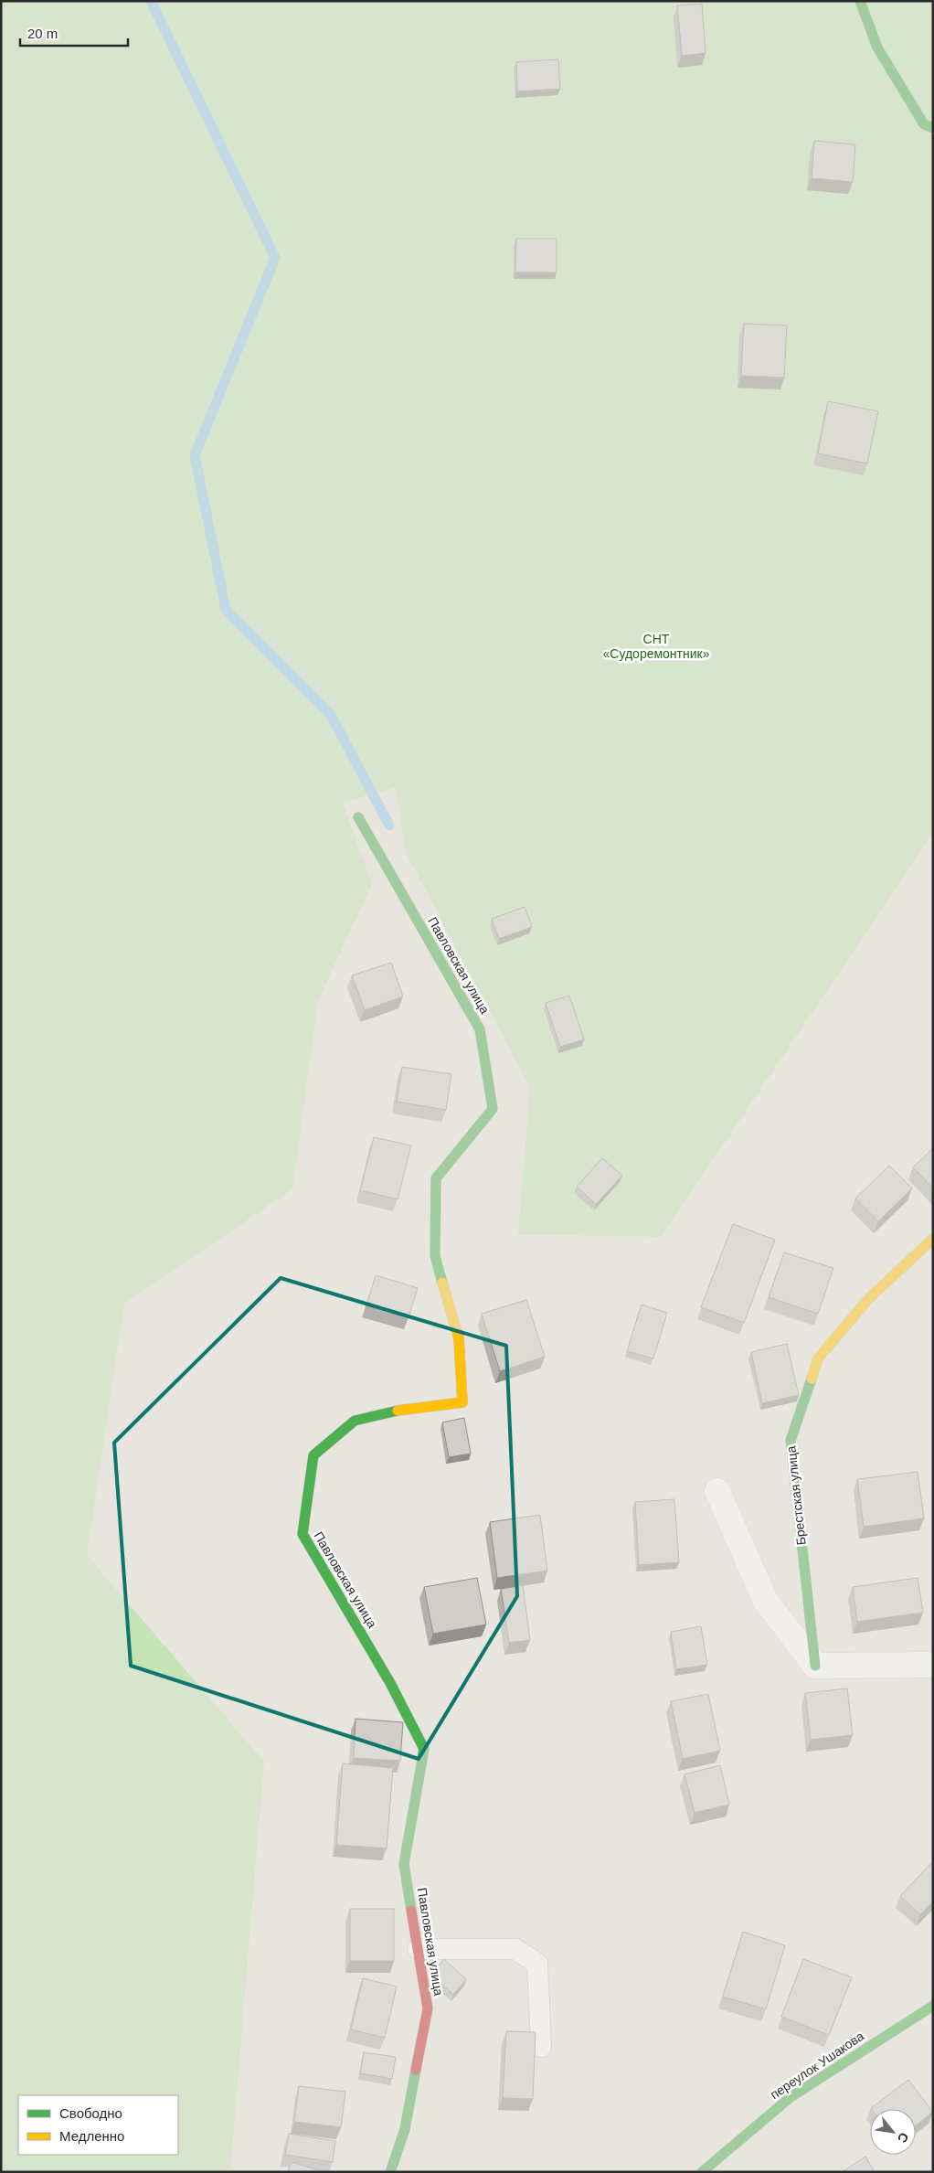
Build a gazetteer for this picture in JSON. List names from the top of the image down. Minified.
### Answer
{"streets":{"street":["Павловская улица","Брестская улица","переулок Ушакова"]},"parks":["СНТ «Судоремонтник»"],"legend":["Свободно","Медленно"],"scale_bar":"20 m","north":"bottom right"}
